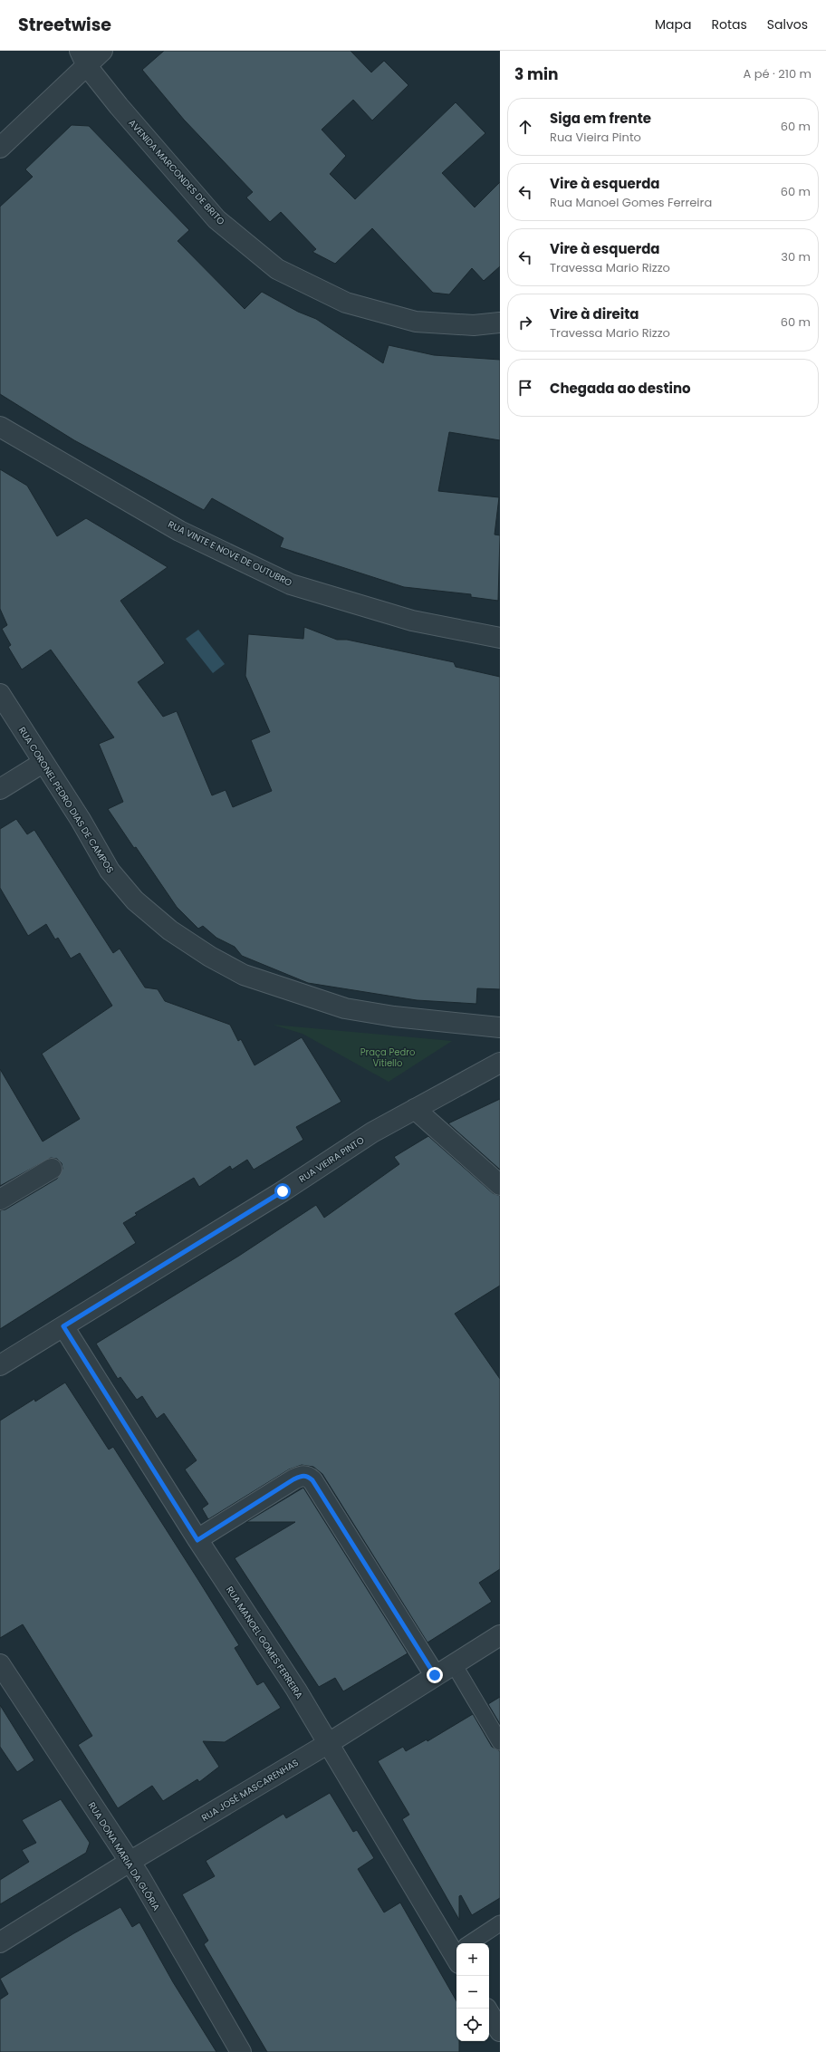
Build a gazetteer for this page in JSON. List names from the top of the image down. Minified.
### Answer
{"streets":{"street":["AVENIDA MARCONDES DE BRITO","RUA VINTE E NOVE DE OUTUBRO","RUA CORONEL PEDRO DIAS DE CAMPOS","RUA VIEIRA PINTO","RUA MANOEL GOMES FERREIRA","RUA JOSÉ MASCARENHAS","RUA DONA MARIA DA GLÓRIA"]},"crossings":[["RUA VIEIRA PINTO","RUA MANOEL GOMES FERREIRA"],["RUA MANOEL GOMES FERREIRA","RUA JOSÉ MASCARENHAS"],["RUA JOSÉ MASCARENHAS","RUA DONA MARIA DA GLÓRIA"]],"parks":["Praça Pedro Vitiello"],"page":{"header":"Streetwise","nav":["Mapa","Rotas","Salvos"],"heading":["3 min","A pé · 210 m"],"list":[["Siga em frente","Rua Vieira Pinto","60 m"],["Vire à esquerda","Rua Manoel Gomes Ferreira","60 m"],["Vire à esquerda","Travessa Mario Rizzo","30 m"],["Vire à direita","Travessa Mario Rizzo","60 m"],"Chegada ao destino"],"map_buttons":["+","−"]}}
